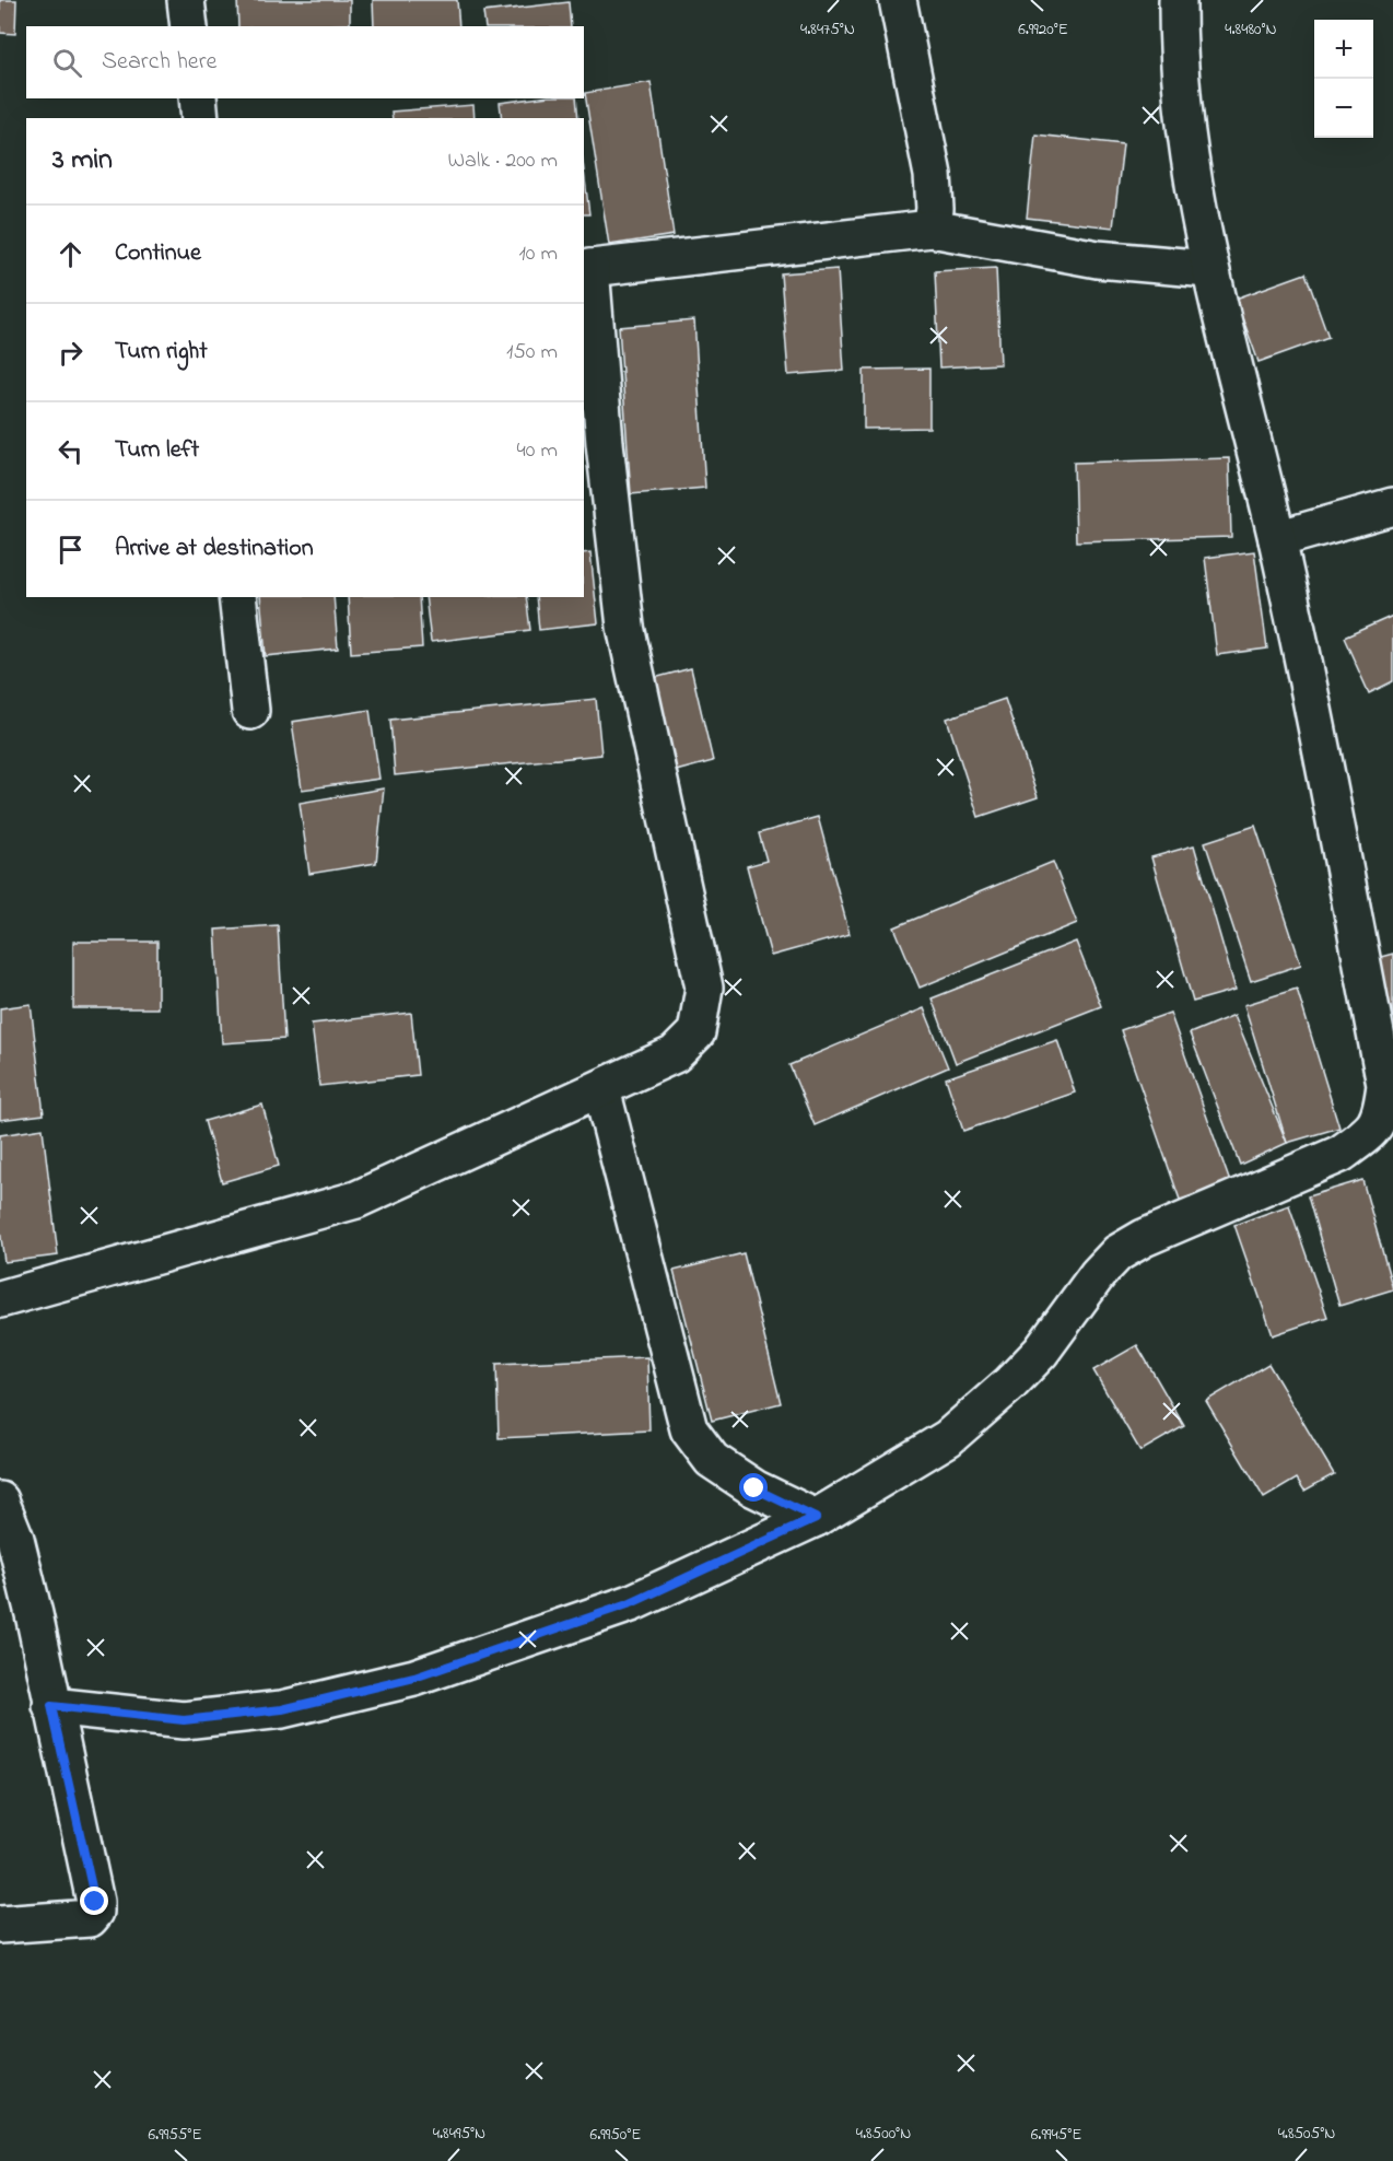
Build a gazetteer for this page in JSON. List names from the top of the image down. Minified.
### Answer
{"page":{"map_buttons":["+","−"],"search":"Search here","heading":["3 min","Walk · 200 m"],"list":[["Continue","10 m"],["Turn right","150 m"],["Turn left","40 m"],"Arrive at destination"]},"coordinates":["6.9920°E","4.8475°N","4.8480°N","4.8495°N","4.8500°N","4.8505°N","6.9955°E","6.9950°E","6.9945°E"]}
